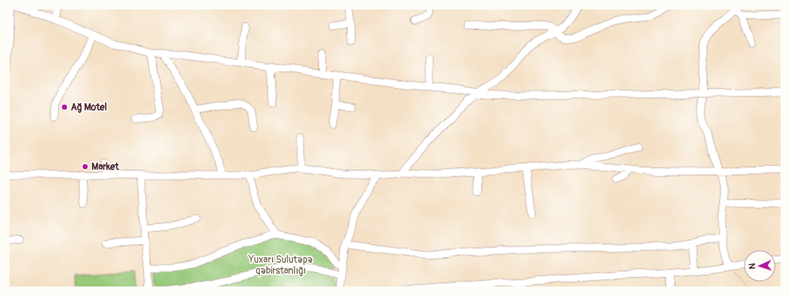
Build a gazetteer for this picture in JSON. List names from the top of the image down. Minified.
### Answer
{"parks":["Yuxarı Sulutəpə qəbirstanlığı"],"places":["Ağ Motel","Market"],"north":"left"}
